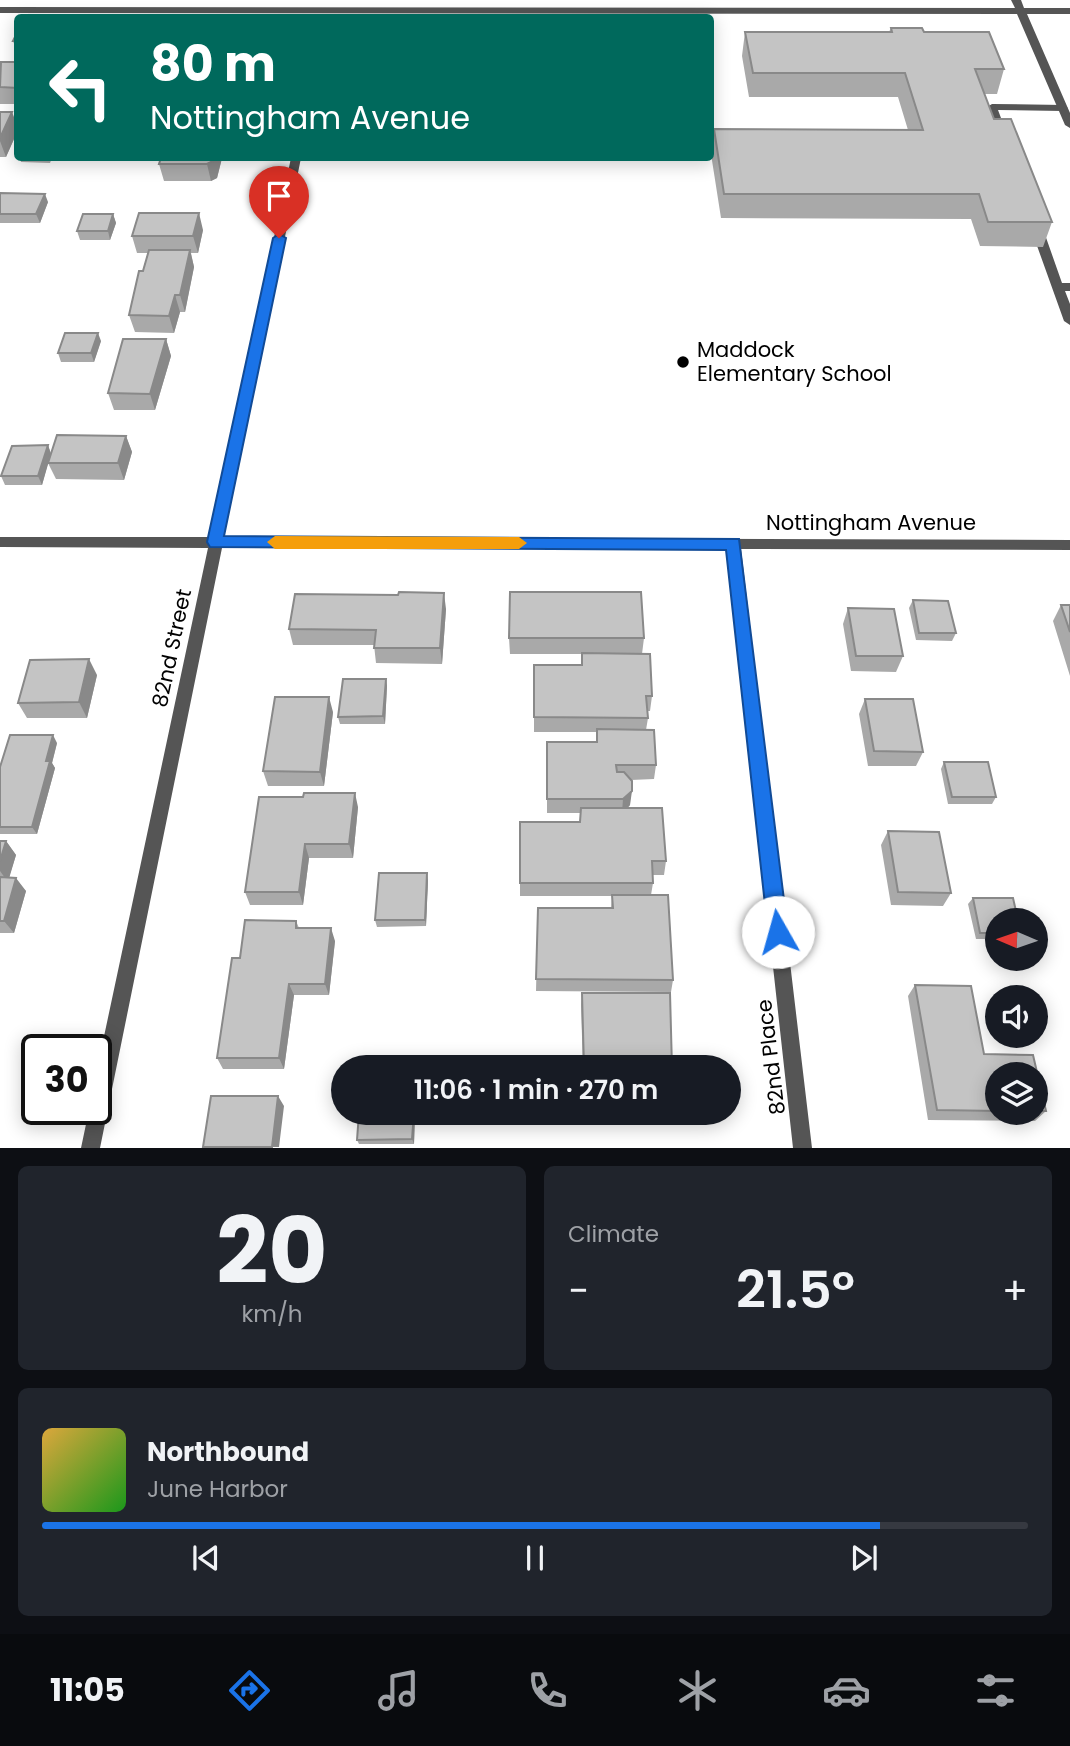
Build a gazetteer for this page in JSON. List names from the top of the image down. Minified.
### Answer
{"streets":{"street":["Nottingham Avenue","82nd Street","82nd Place"]},"crossings":[["Nottingham Avenue","82nd Street"],["Nottingham Avenue","82nd Place"]],"places":["Maddock Elementary School"],"north":"left","page":{"turn":["80 m","Nottingham Avenue"],"limit":"30","trip":"11:06 · 1 min · 270 m","tile":[["20","km/h"],"Climate"],"heat":["−","21.5°","+"],"song":["Northbound","June Harbor"],"tabs":"11:05"}}
